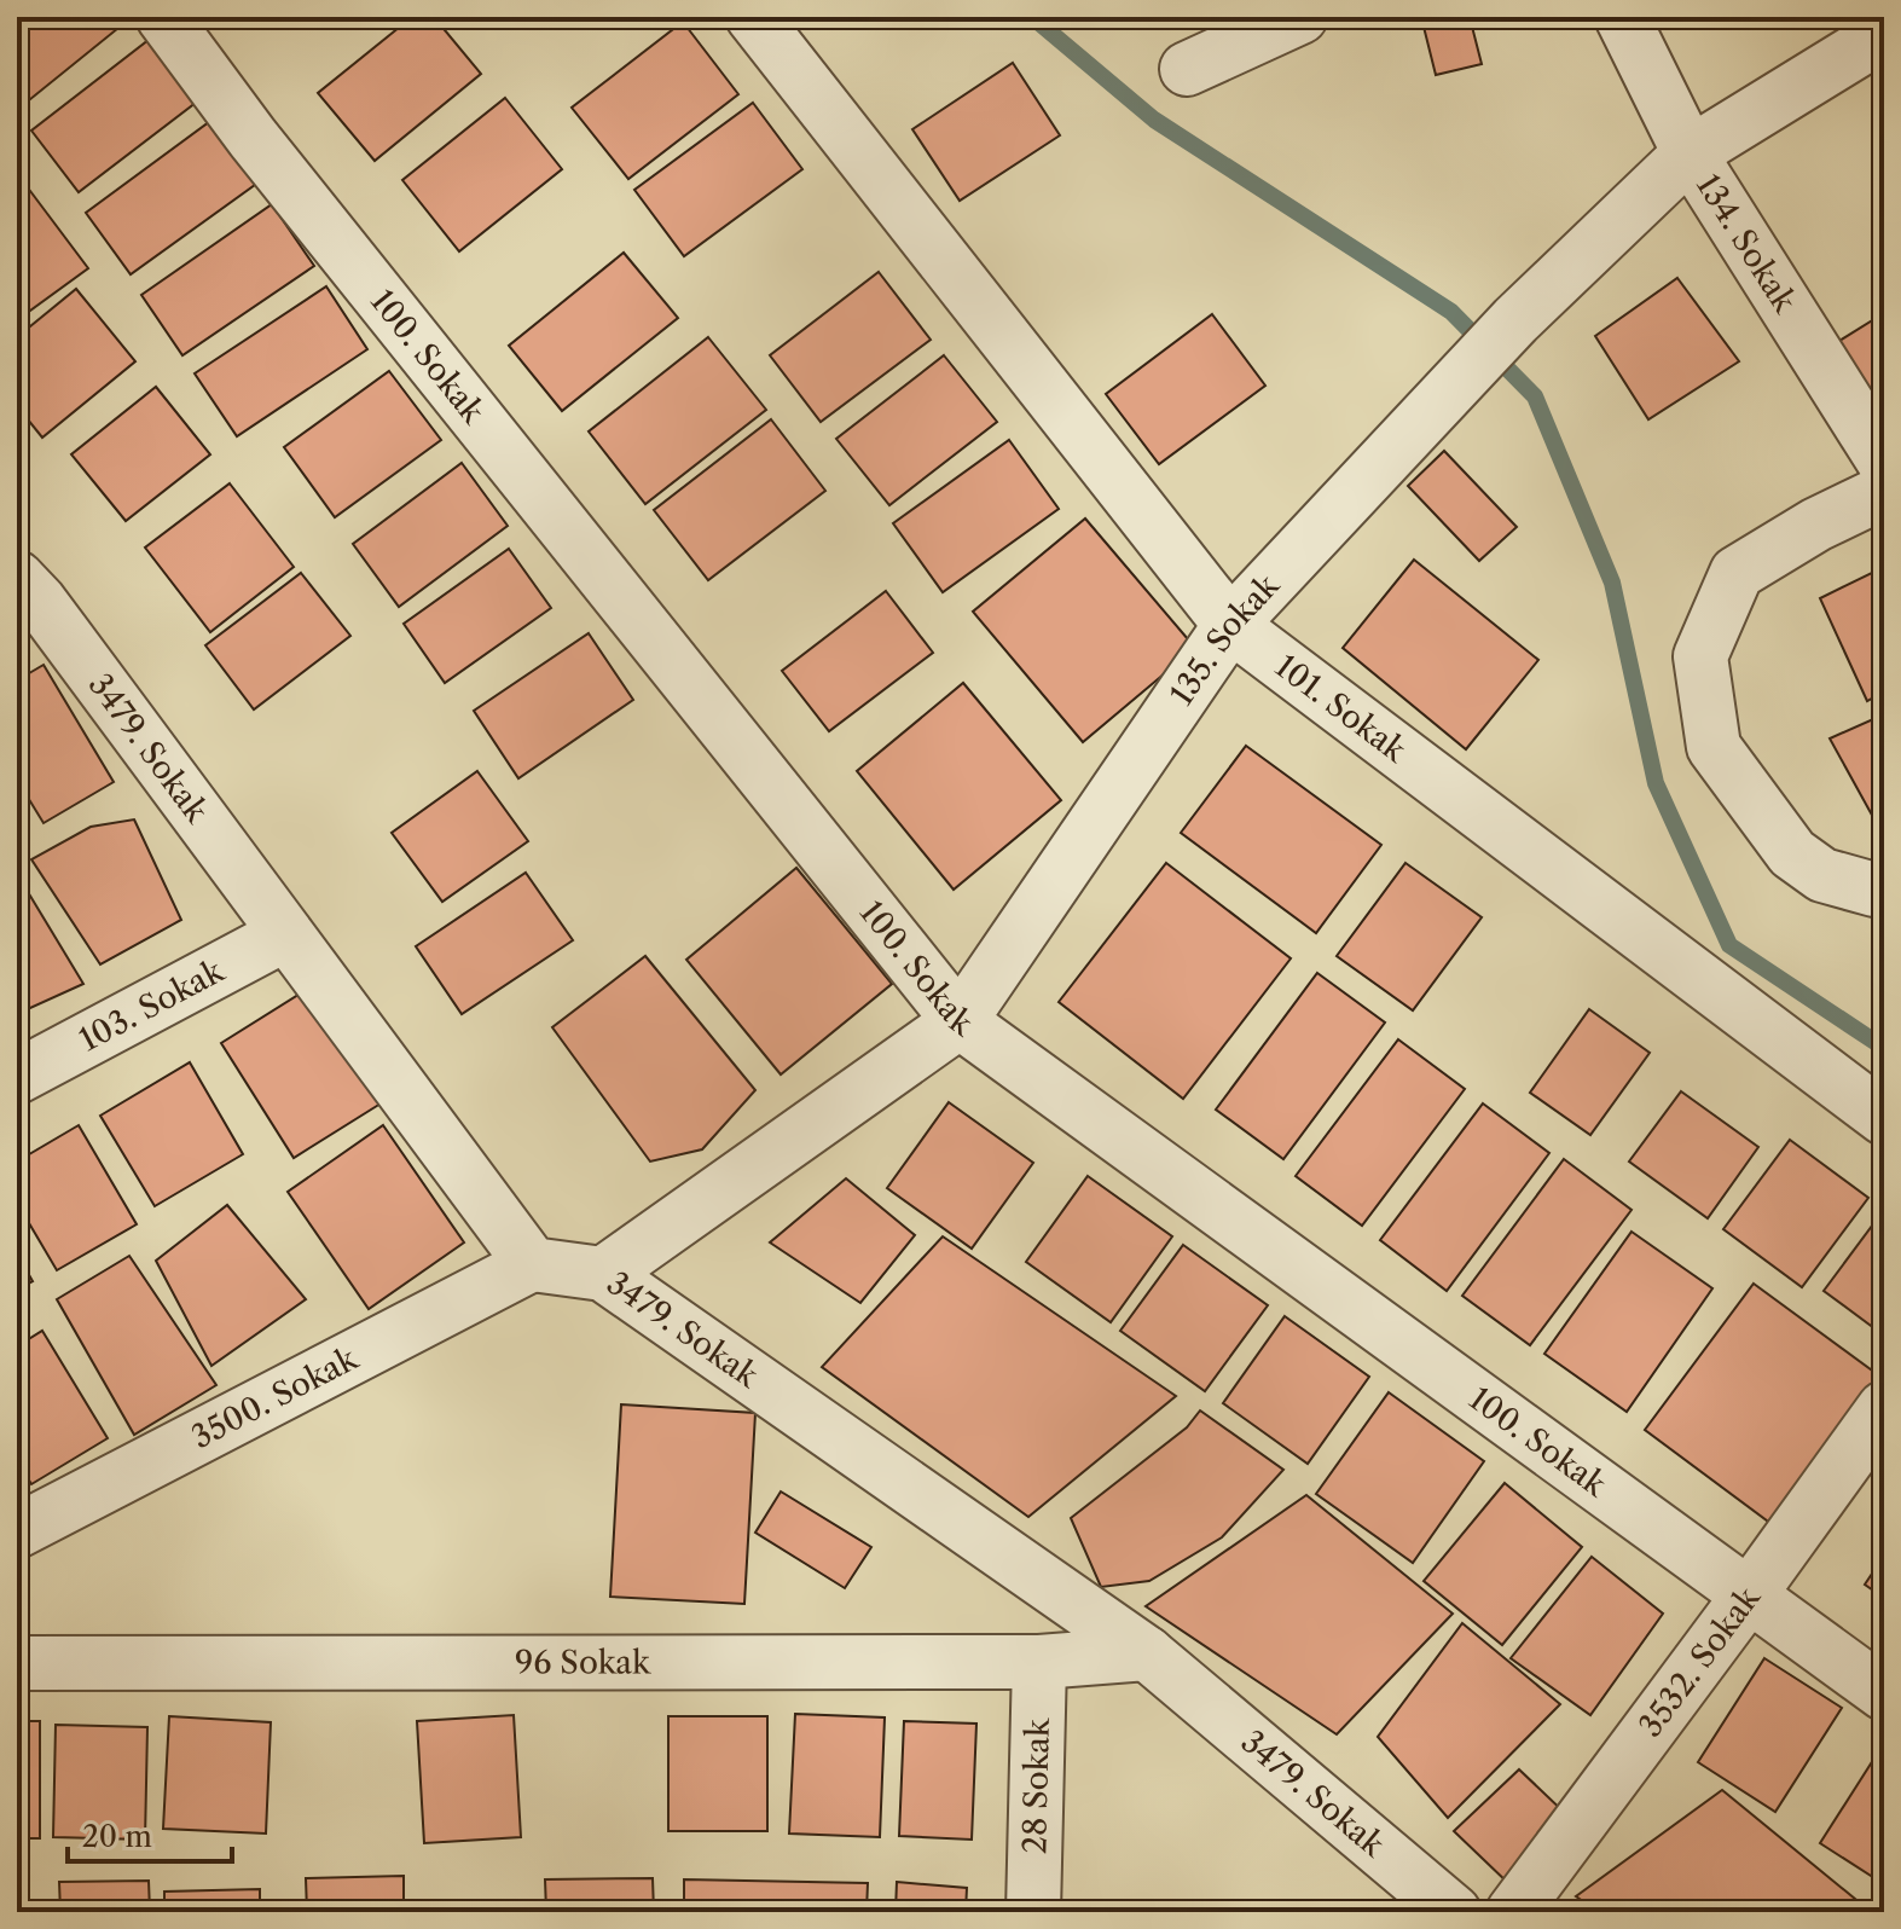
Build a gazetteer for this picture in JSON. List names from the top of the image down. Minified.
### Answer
{"streets":{"street":["134. Sokak","100. Sokak","135. Sokak","101. Sokak","3479. Sokak","103. Sokak","3500. Sokak","3532. Sokak","96 Sokak","28 Sokak"]},"crossings":[["134. Sokak","135. Sokak"],["100. Sokak","135. Sokak"],["100. Sokak","3532. Sokak"],["135. Sokak","101. Sokak"],["135. Sokak","3479. Sokak"],["3479. Sokak","103. Sokak"],["3479. Sokak","3500. Sokak"],["3479. Sokak","96 Sokak"],["96 Sokak","28 Sokak"]],"scale_bar":"20 m"}
